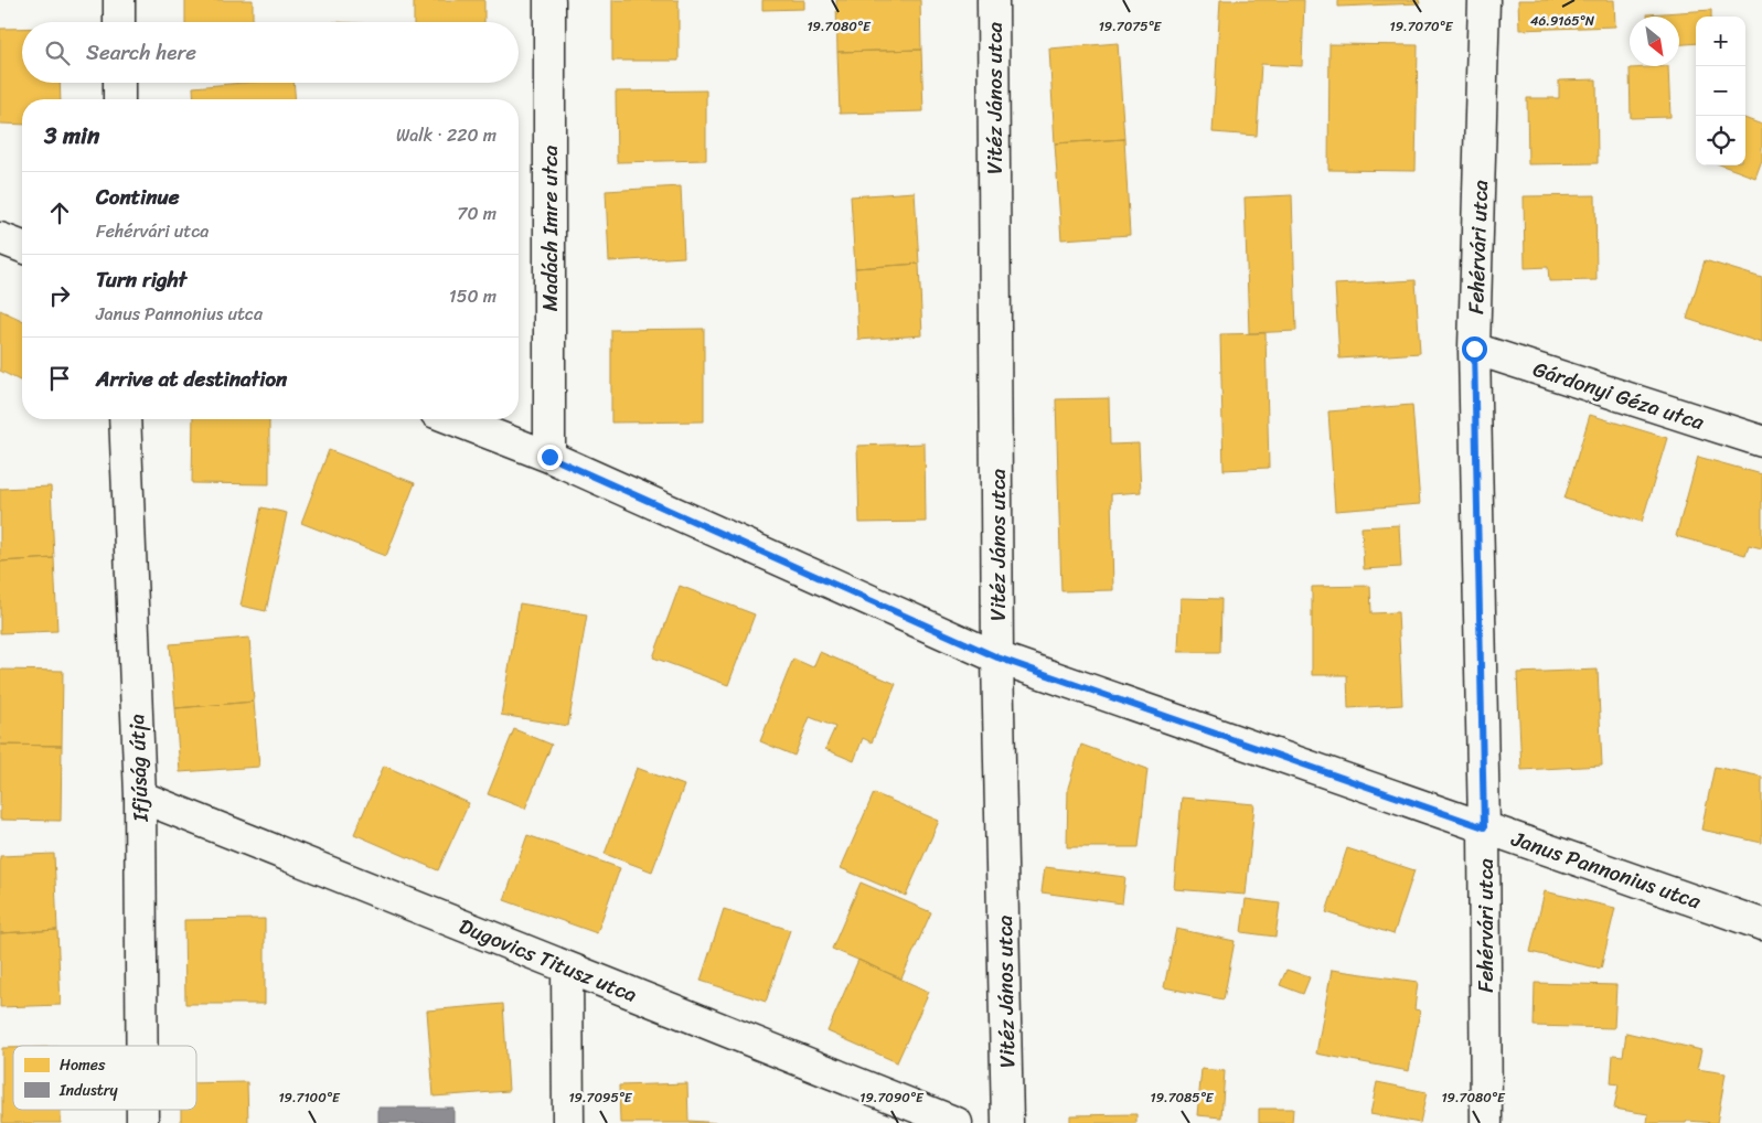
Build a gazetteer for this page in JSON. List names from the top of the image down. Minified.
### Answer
{"streets":{"street":["Vitéz János utca","Madách Imre utca","Fehérvári utca","Gárdonyi Géza utca","Ifjúság útja","Janus Pannonius utca","Dugovics Titusz utca"]},"crossings":[["Vitéz János utca","Janus Pannonius utca"],["Madách Imre utca","Janus Pannonius utca"],["Fehérvári utca","Gárdonyi Géza utca"],["Fehérvári utca","Janus Pannonius utca"],["Ifjúság útja","Dugovics Titusz utca"]],"legend":["Homes","Industry"],"north":"bottom right","page":{"map_buttons":["+","−"],"search":"Search here","heading":["3 min","Walk · 220 m"],"list":[["Continue","Fehérvári utca","70 m"],["Turn right","Janus Pannonius utca","150 m"],"Arrive at destination"]},"coordinates":["46.9165°N","19.7080°E","19.7070°E","19.7075°E","19.7100°E","19.7095°E","19.7090°E","19.7085°E"]}
